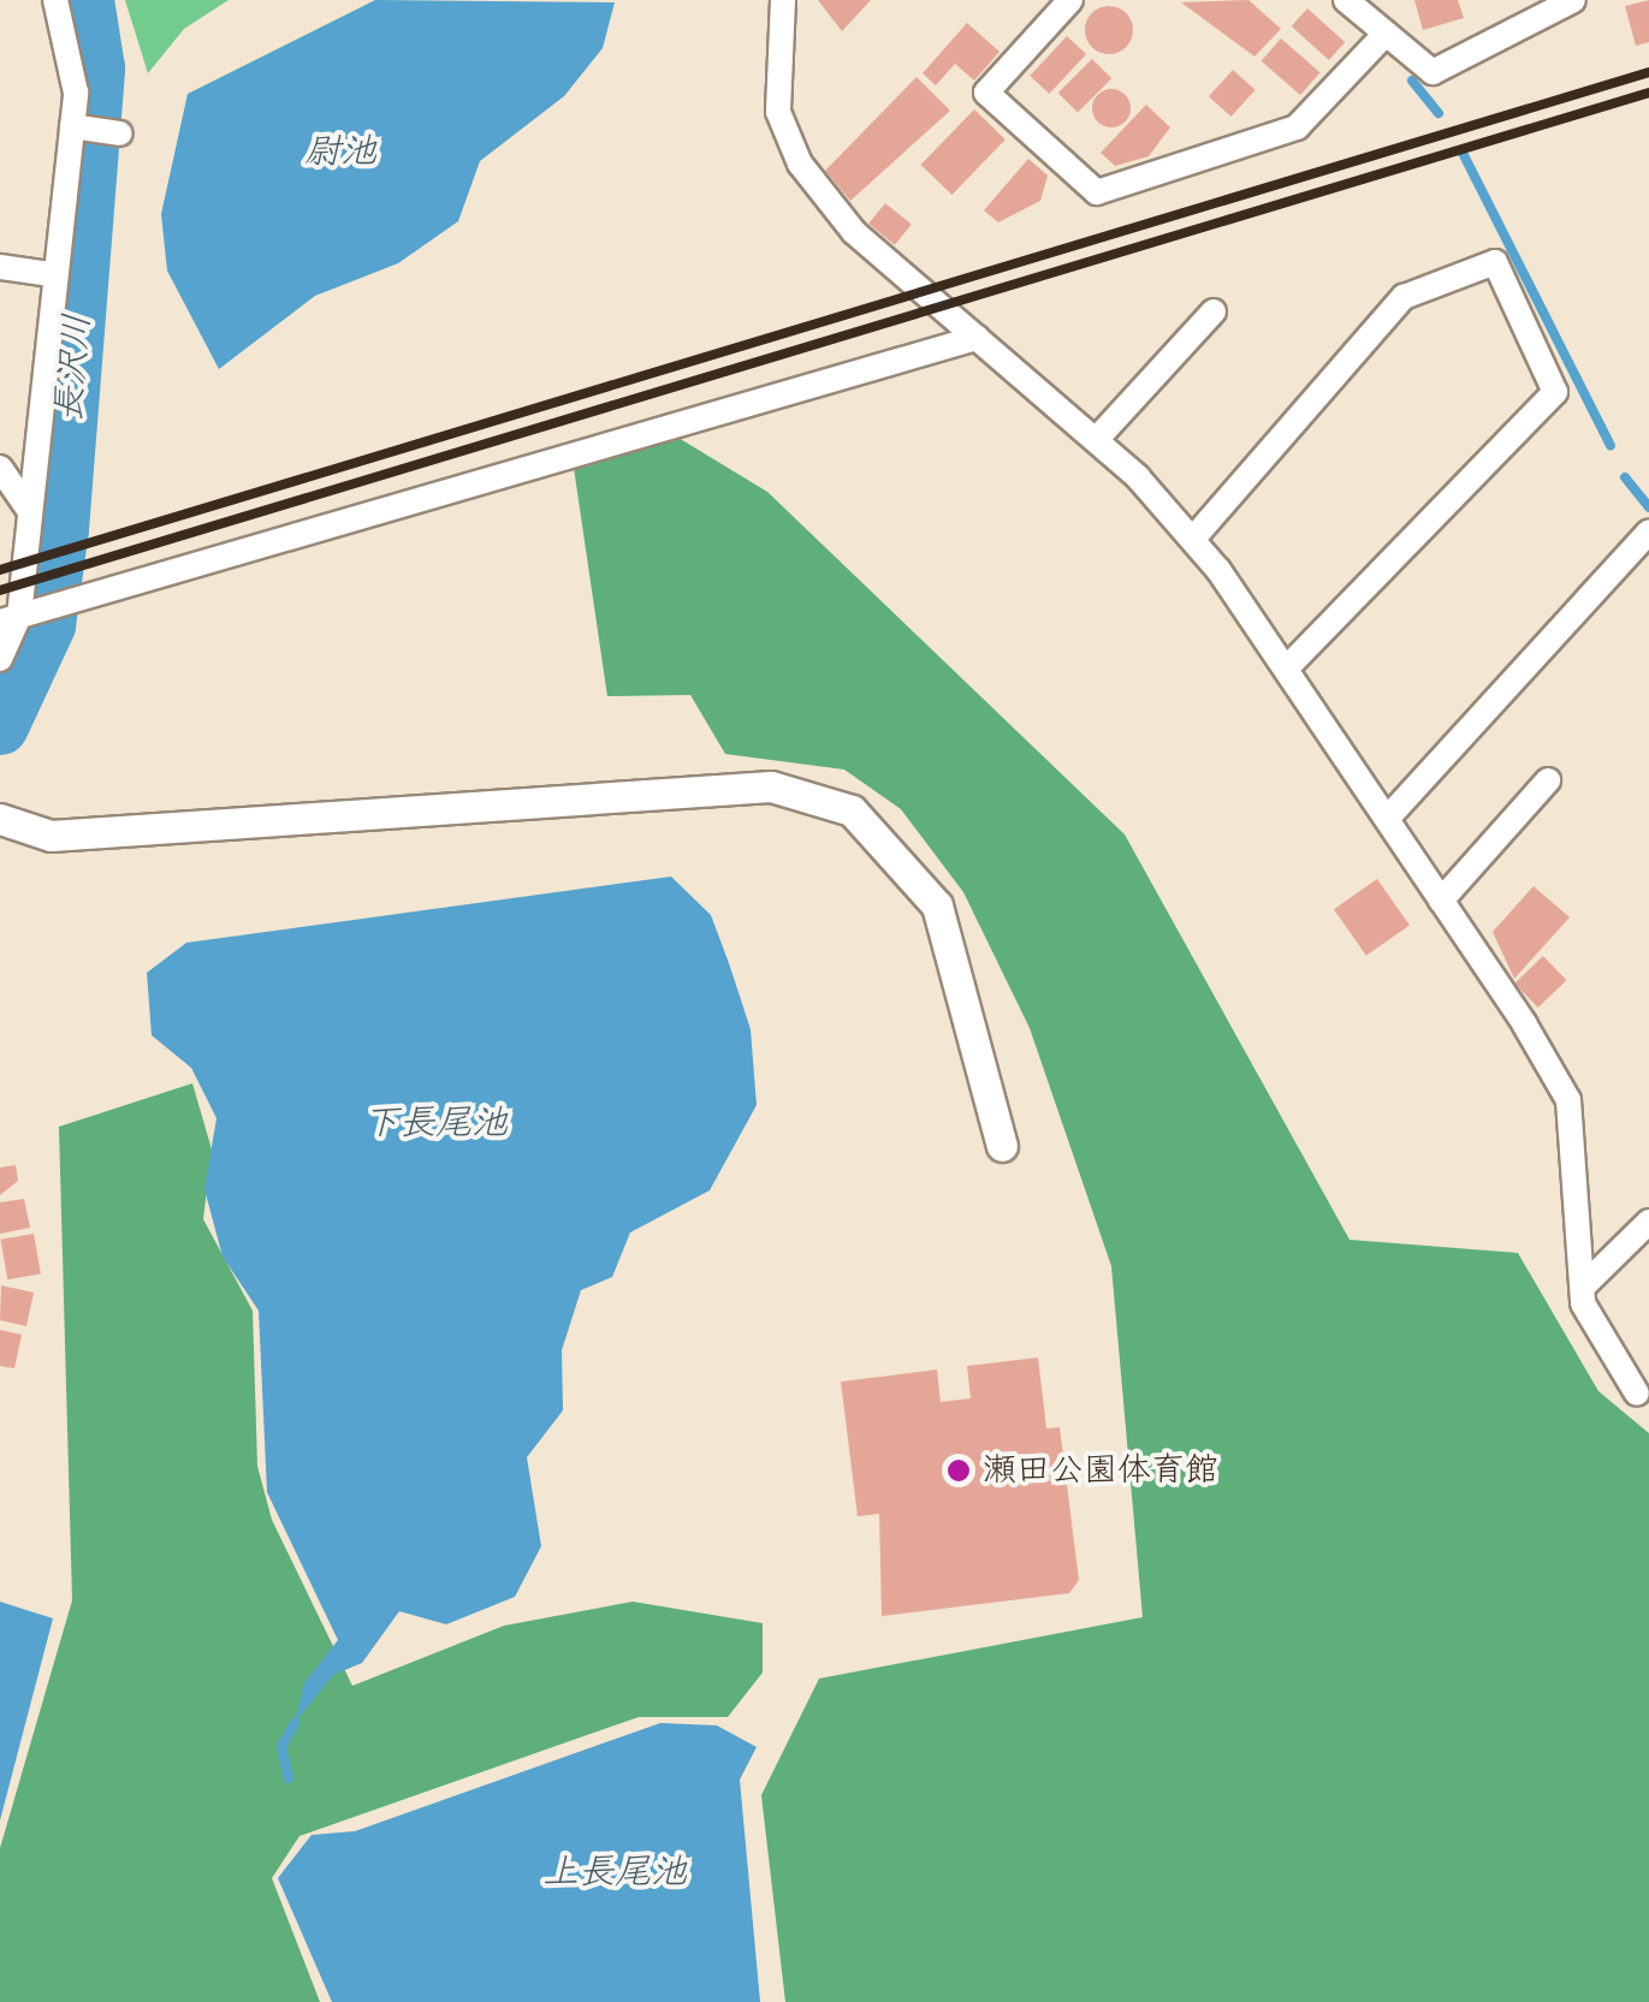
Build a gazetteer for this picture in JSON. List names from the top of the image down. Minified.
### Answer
{"water":["尉池","長沢川","下長尾池","上長尾池"],"places":["瀬田公園体育館"]}
